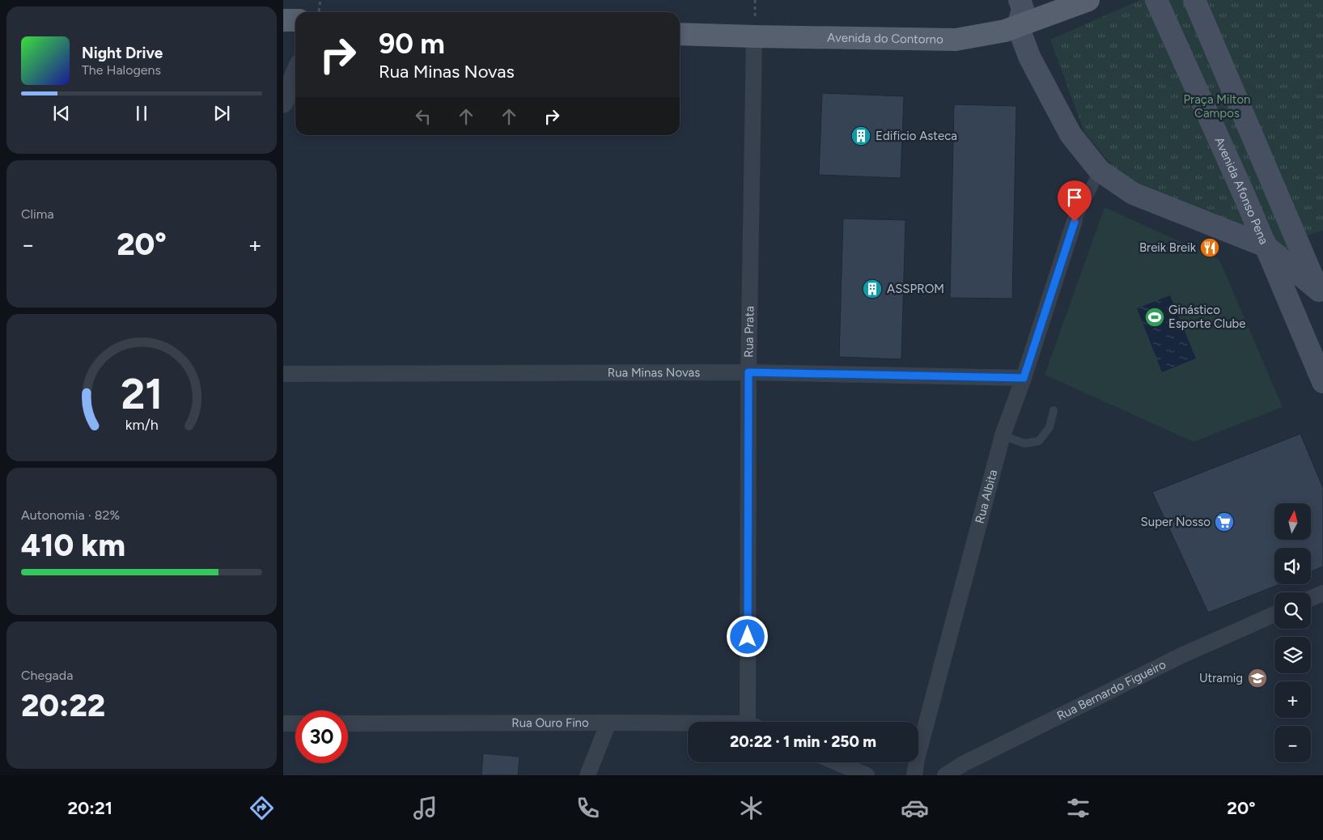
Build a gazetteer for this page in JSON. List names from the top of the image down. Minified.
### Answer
{"streets":{"main road":["Avenida do Contorno","Avenida Afonso Pena"],"street":["Rua Prata","Rua Minas Novas","Rua Albita","Rua Bernardo Figueiro","Rua Ouro Fino"]},"crossings":[["Avenida do Contorno","Rua Prata"],["Rua Prata","Rua Minas Novas"],["Rua Minas Novas","Rua Albita"]],"parks":["Praça Milton Campos"],"places":{"building":["Edificio Asteca","ASSPROM"],"restaurant":["Breik Breik"],"sports":["Ginástico Esporte Clube"],"supermarket":["Super Nosso"],"school or university":["Utramig"]},"north":"top","page":{"turn":["90 m","Rua Minas Novas"],"song":["Night Drive","The Halogens"],"tile":["Clima",["Autonomia · 82%","410 km"],["Chegada","20:22"]],"heat":["−","20°","+"],"map_buttons":["+","−"],"limit":"30","trip":"20:22 · 1 min · 250 m","tabs":["20:21","20°"],"gauge":["21","km/h"]}}
